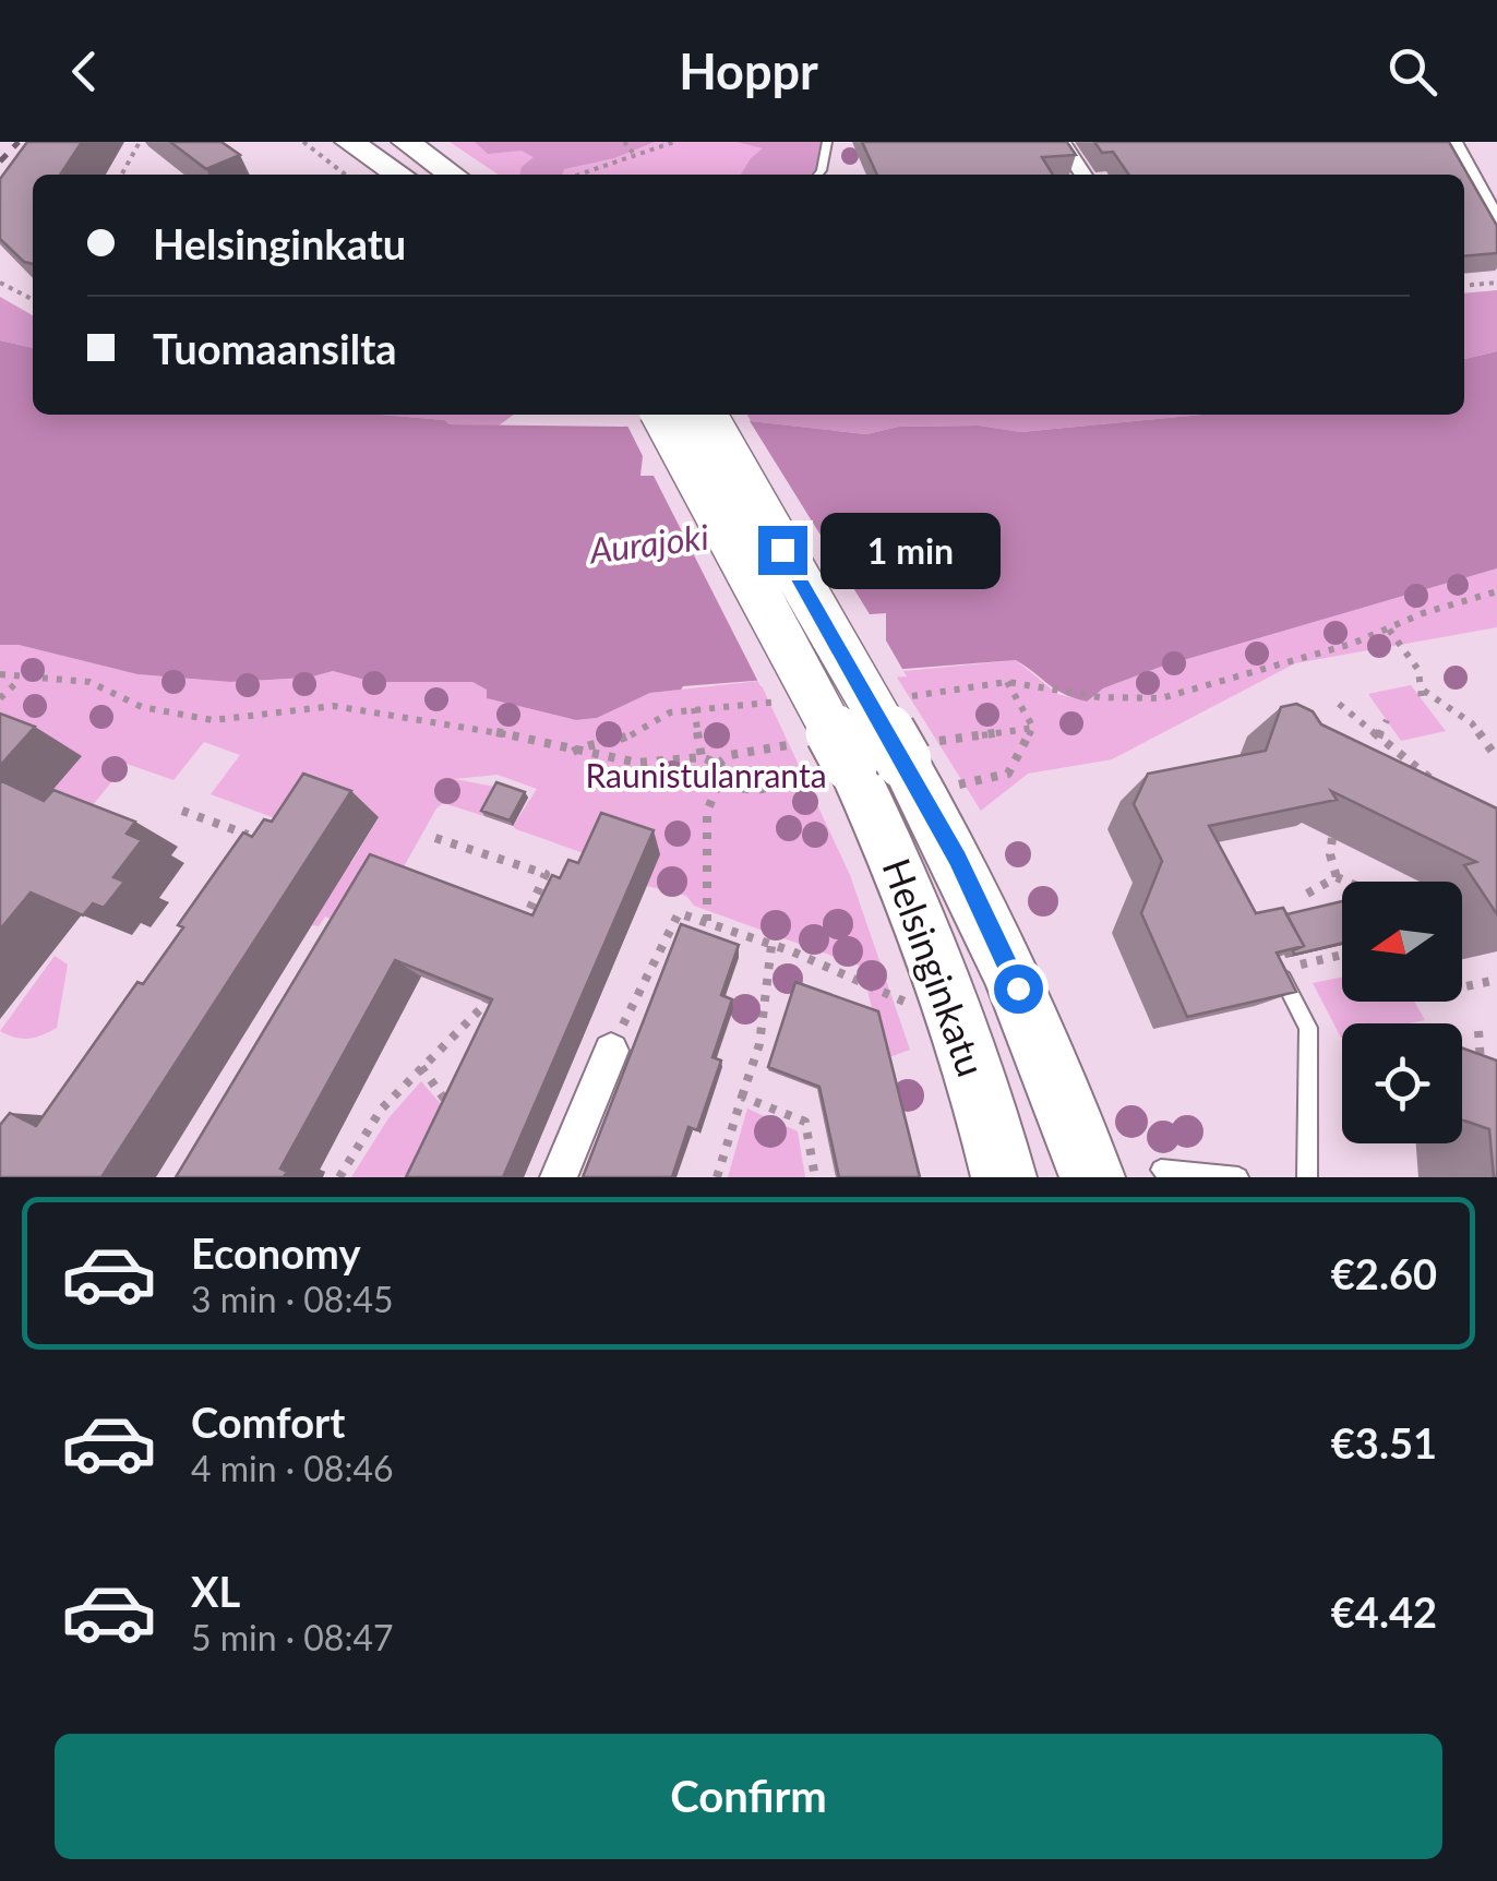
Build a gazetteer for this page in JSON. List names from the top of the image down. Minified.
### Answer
{"streets":{"main road":["Helsinginkatu"]},"water":["Aurajoki"],"parks":["Raunistulanranta"],"north":"left","page":{"header":"Hoppr","banner":["Helsinginkatu","Tuomaansilta"],"bubble":"1 min","list":[{"name":"Economy","note":"3 min · 08:45","value":"€2.60"},{"name":"Comfort","note":"4 min · 08:46","value":"€3.51"},{"name":"XL","note":"5 min · 08:47","value":"€4.42"}],"buttons":"Confirm"}}
